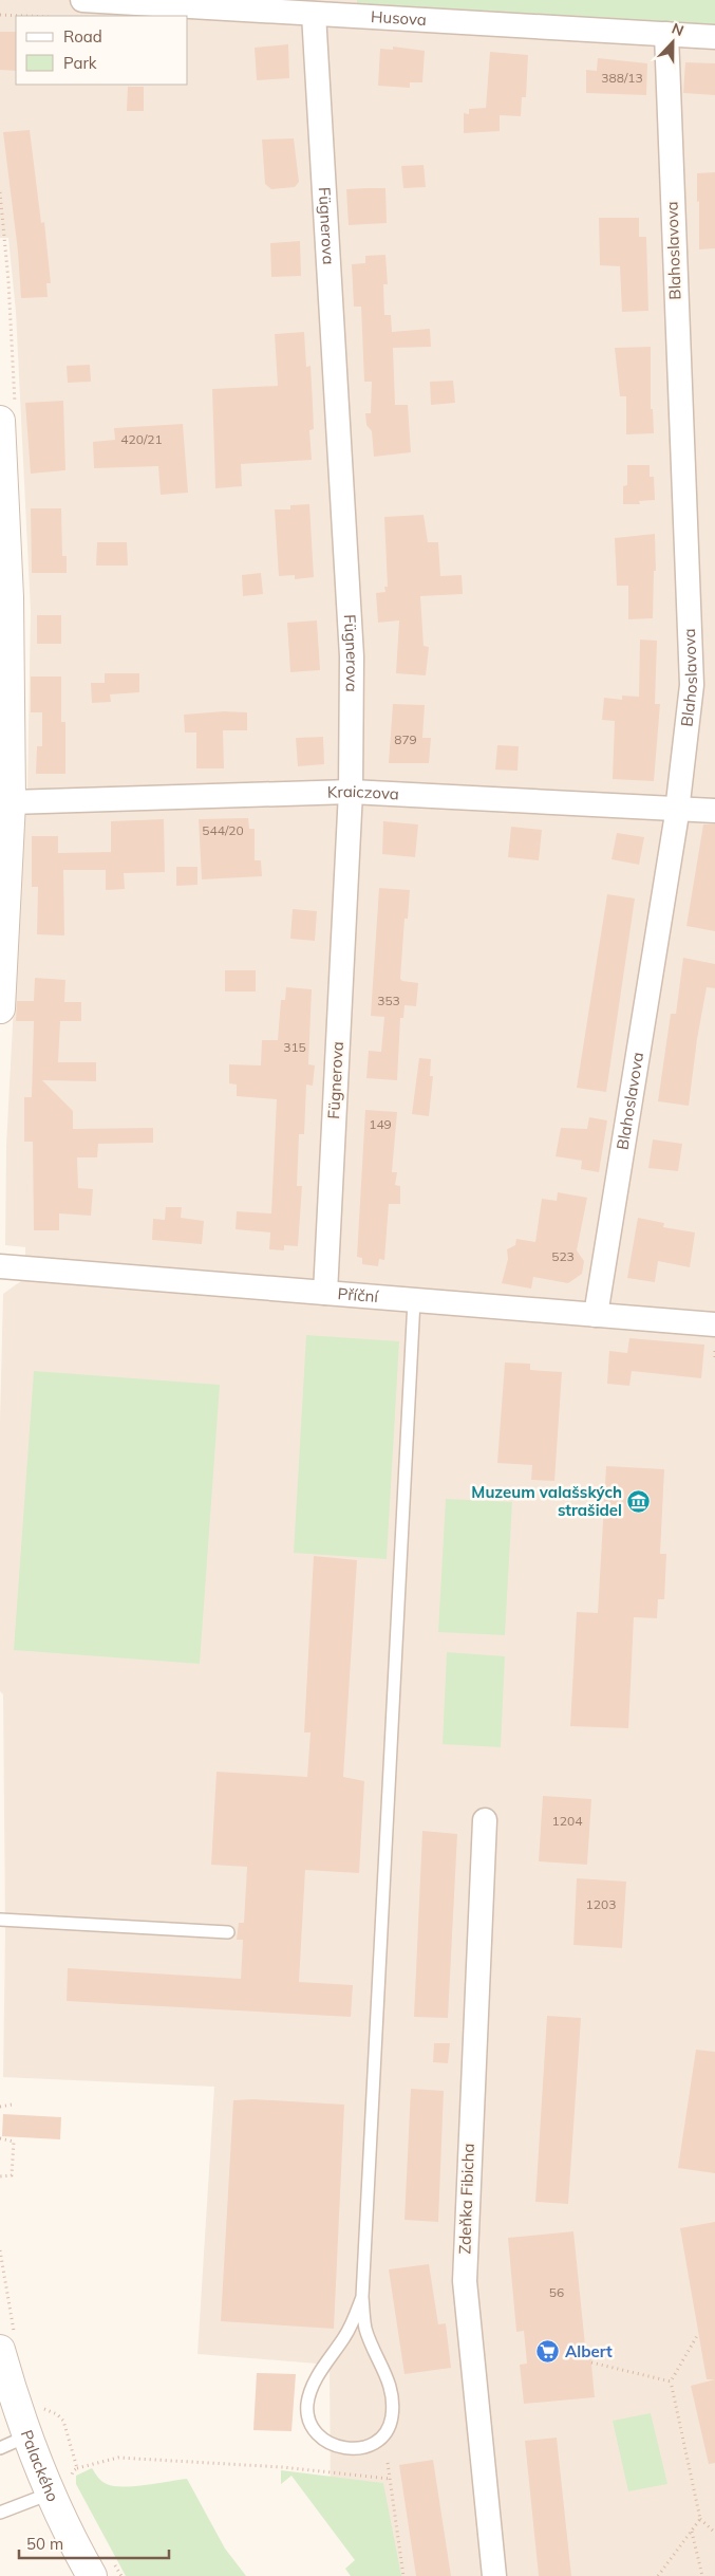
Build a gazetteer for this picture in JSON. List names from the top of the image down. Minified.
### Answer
{"streets":{"street":["Husova","Fügnerova","Blahoslavova","Kraiczova","Příční","Zdeňka Fibicha","Palackého"]},"crossings":[["Husova","Fügnerova"],["Husova","Blahoslavova"],["Fügnerova","Kraiczova"],["Fügnerova","Příční"],["Blahoslavova","Kraiczova"],["Blahoslavova","Příční"]],"places":{"museum":["Muzeum valašských strašidel"],"supermarket":["Albert"]},"house_numbers":["388/13","420/21","879","544/20","353","315","149","523","1204","1203","56"],"legend":["Road","Park"],"scale_bar":"50 m","north":"top"}
